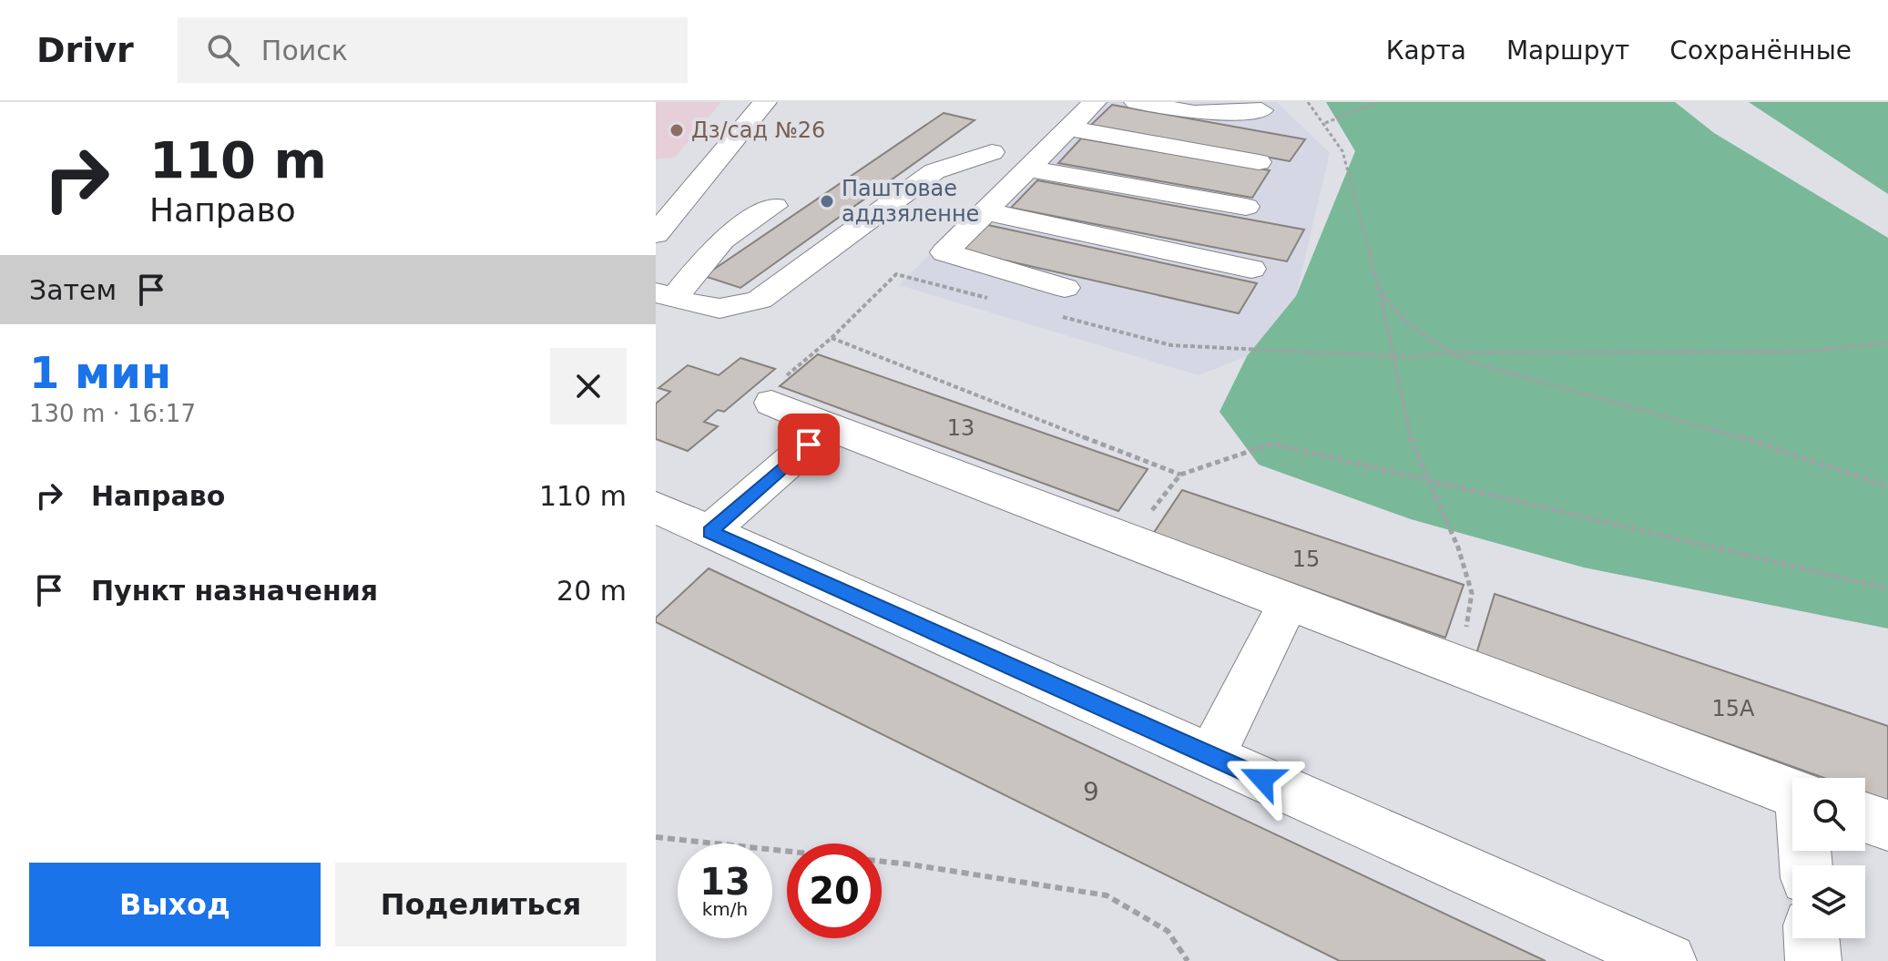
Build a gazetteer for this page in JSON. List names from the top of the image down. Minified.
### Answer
{"places":["Дз/сад №26","Паштовае аддзяленне"],"house_numbers":["13","15","15А","9"],"page":{"header":"Drivr","search":"Поиск","nav":["Карта","Маршрут","Сохранённые"],"turn":["110 m","Направо"],"then":"Затем","heading":["1 мин","130 m · 16:17"],"list":[{"name":"Направо","value":"110 m"},{"name":"Пункт назначения","value":"20 m"}],"speed":"13 km/h","limit":"20","buttons":["Выход","Поделиться"]}}
